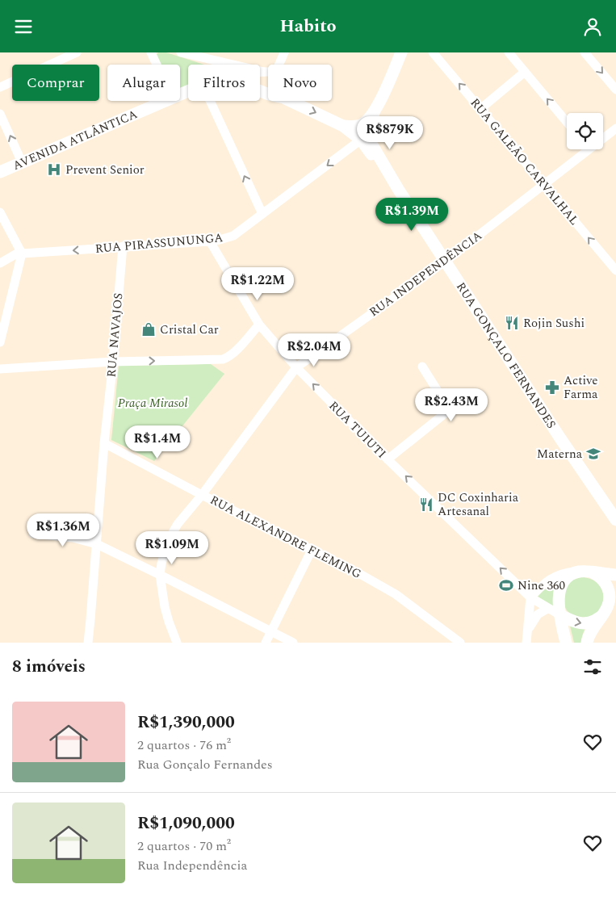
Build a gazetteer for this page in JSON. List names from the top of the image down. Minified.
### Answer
{"streets":{"main road":["AVENIDA ATLÂNTICA","RUA GONÇALO FERNANDES"],"street":["RUA GALEÃO CARVALHAL","RUA PIRASSUNUNGA","RUA INDEPENDÊNCIA","RUA NAVAJOS","RUA TUIUTI","RUA ALEXANDRE FLEMING"]},"crossings":[["RUA GALEÃO CARVALHAL","RUA INDEPENDÊNCIA"],["RUA PIRASSUNUNGA","RUA NAVAJOS"],["RUA PIRASSUNUNGA","RUA GONÇALO FERNANDES"],["RUA PIRASSUNUNGA","RUA TUIUTI"],["RUA INDEPENDÊNCIA","RUA GONÇALO FERNANDES"],["RUA INDEPENDÊNCIA","RUA TUIUTI"],["RUA INDEPENDÊNCIA","RUA ALEXANDRE FLEMING"],["RUA NAVAJOS","RUA ALEXANDRE FLEMING"]],"one_way":["RUA GALEÃO CARVALHAL","RUA PIRASSUNUNGA","RUA TUIUTI"],"parks":["Praça Mirasol"],"places":{"hospital":["Prevent Senior"],"restaurant":["Rojin Sushi","DC Coxinharia Artesanal"],"shop":["Cristal Car"],"pharmacy":["Active Farma"],"school or university":["Materna"],"sports":["Nine 360"]},"page":{"header":"Habito","chip":["Comprar","Alugar","Filtros","Novo"],"price":["R$879K","R$1.39M","R$1.22M","R$2.04M","R$2.43M","R$1.4M","R$1.36M","R$1.09M"],"heading":"8 imóveis","list":[{"name":"R$1,390,000","note":"2 quartos · 76 m² · Rua Gonçalo Fernandes"},{"name":"R$1,090,000","note":"2 quartos · 70 m² · Rua Independência"}]}}
